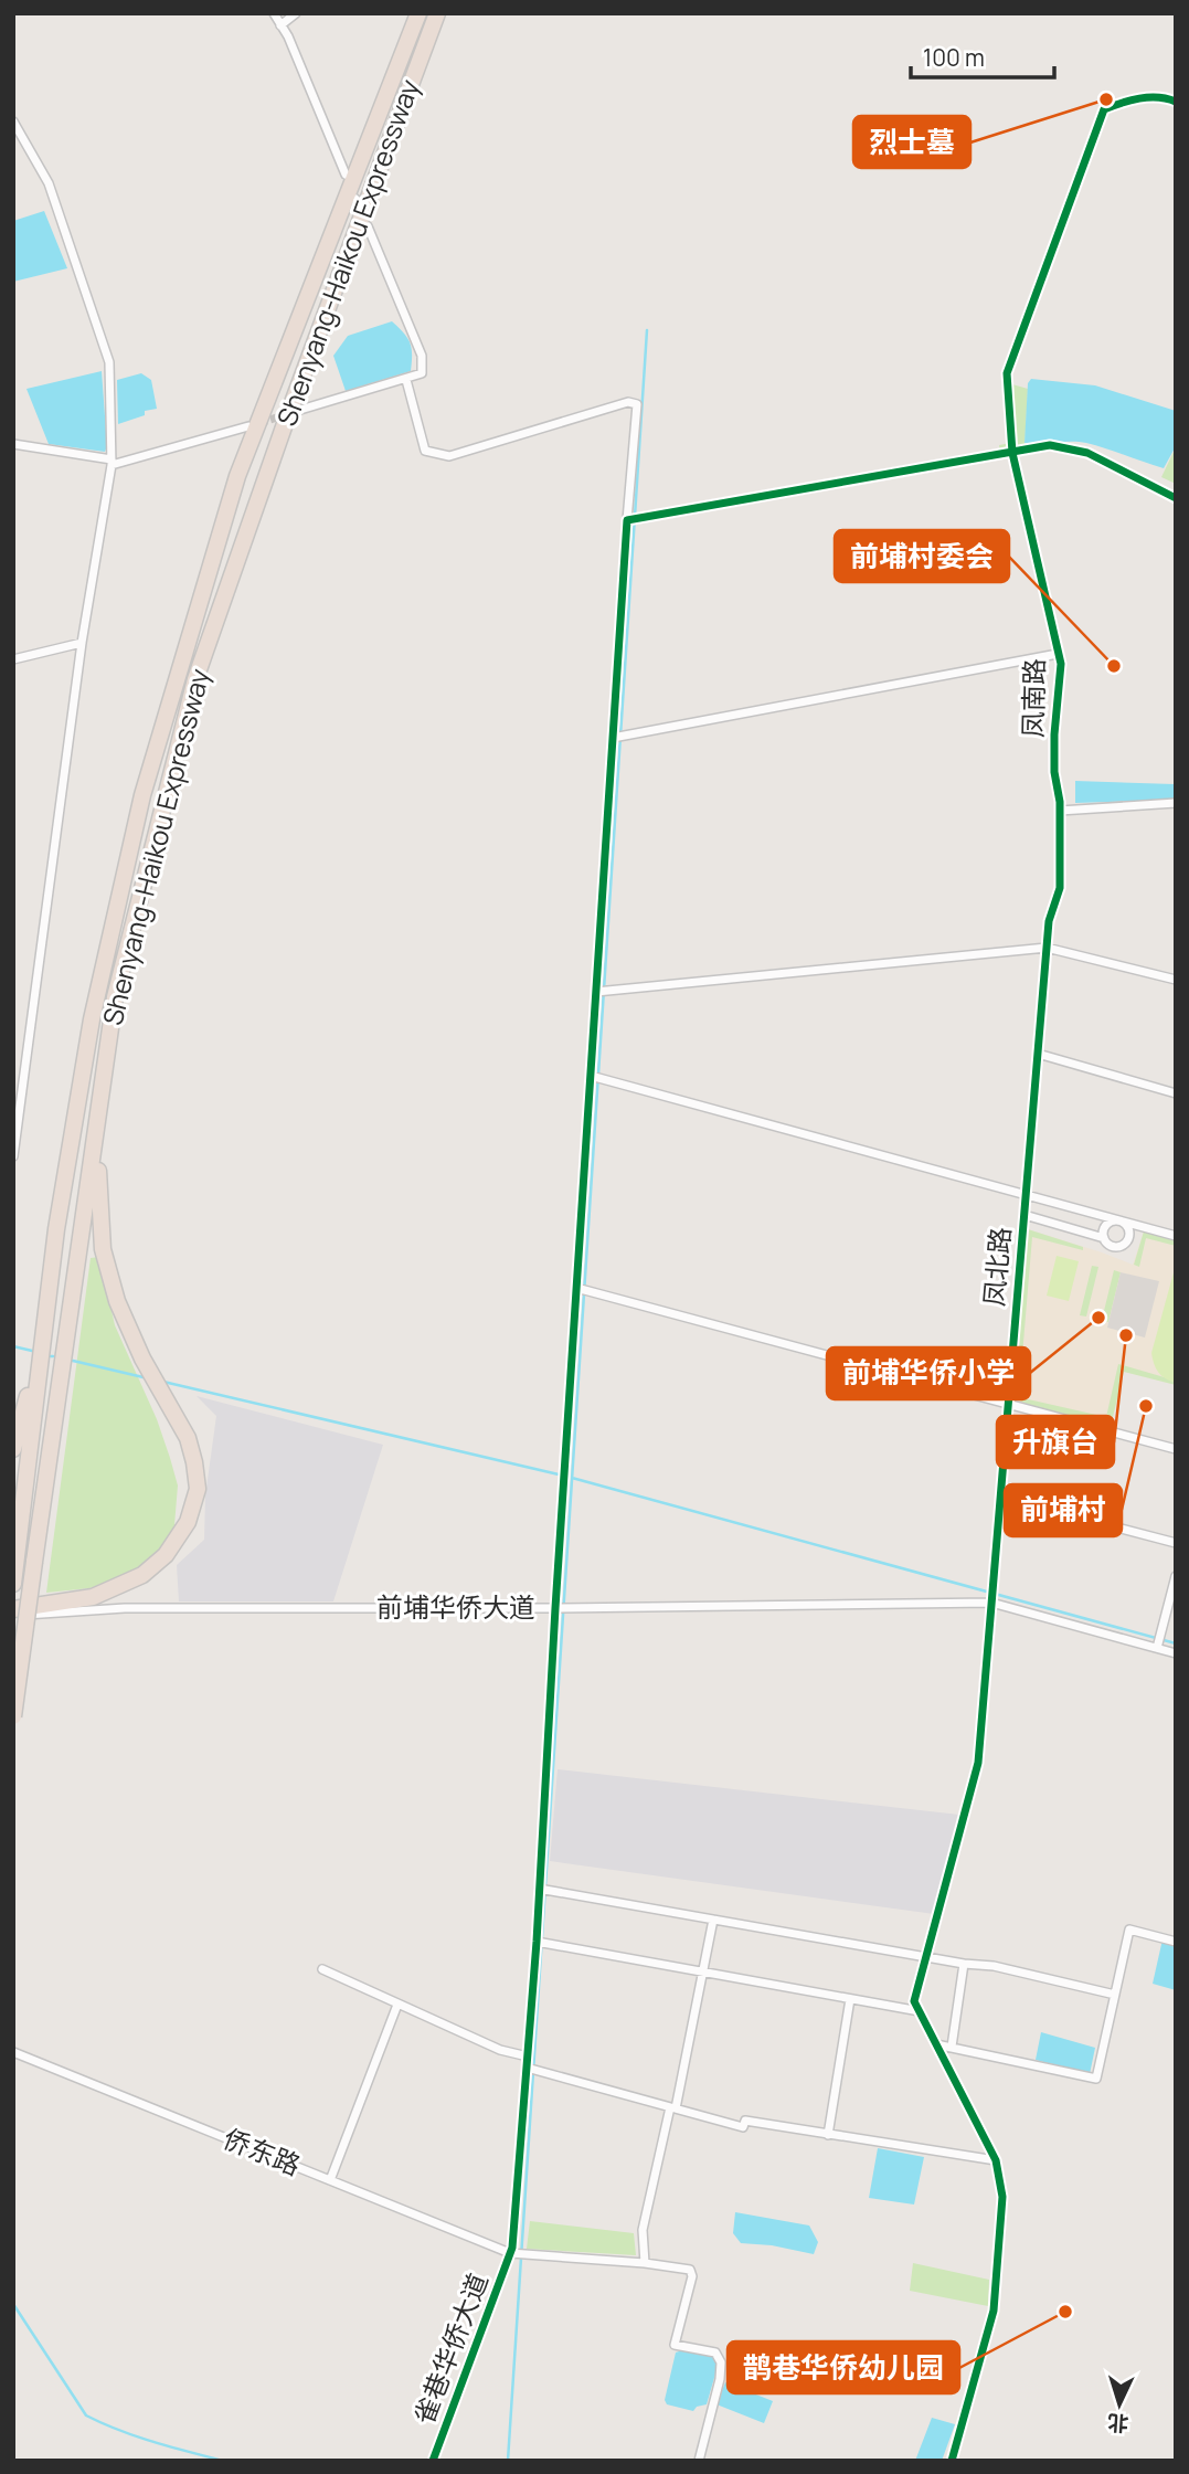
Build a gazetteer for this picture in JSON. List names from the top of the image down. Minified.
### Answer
{"streets":{"highway":["Shenyang-Haikou Expressway"],"street":["凤南路","凤北路","前埔华侨大道","侨东路","雀巷华侨大道"]},"crossings":[["凤南路","凤北路"],["凤北路","前埔华侨大道"],["前埔华侨大道","雀巷华侨大道"],["侨东路","雀巷华侨大道"]],"places":["烈士墓","前埔村委会","前埔华侨小学","升旗台","前埔村","鹊巷华侨幼儿园"],"scale_bar":"100 m","north":"bottom"}
